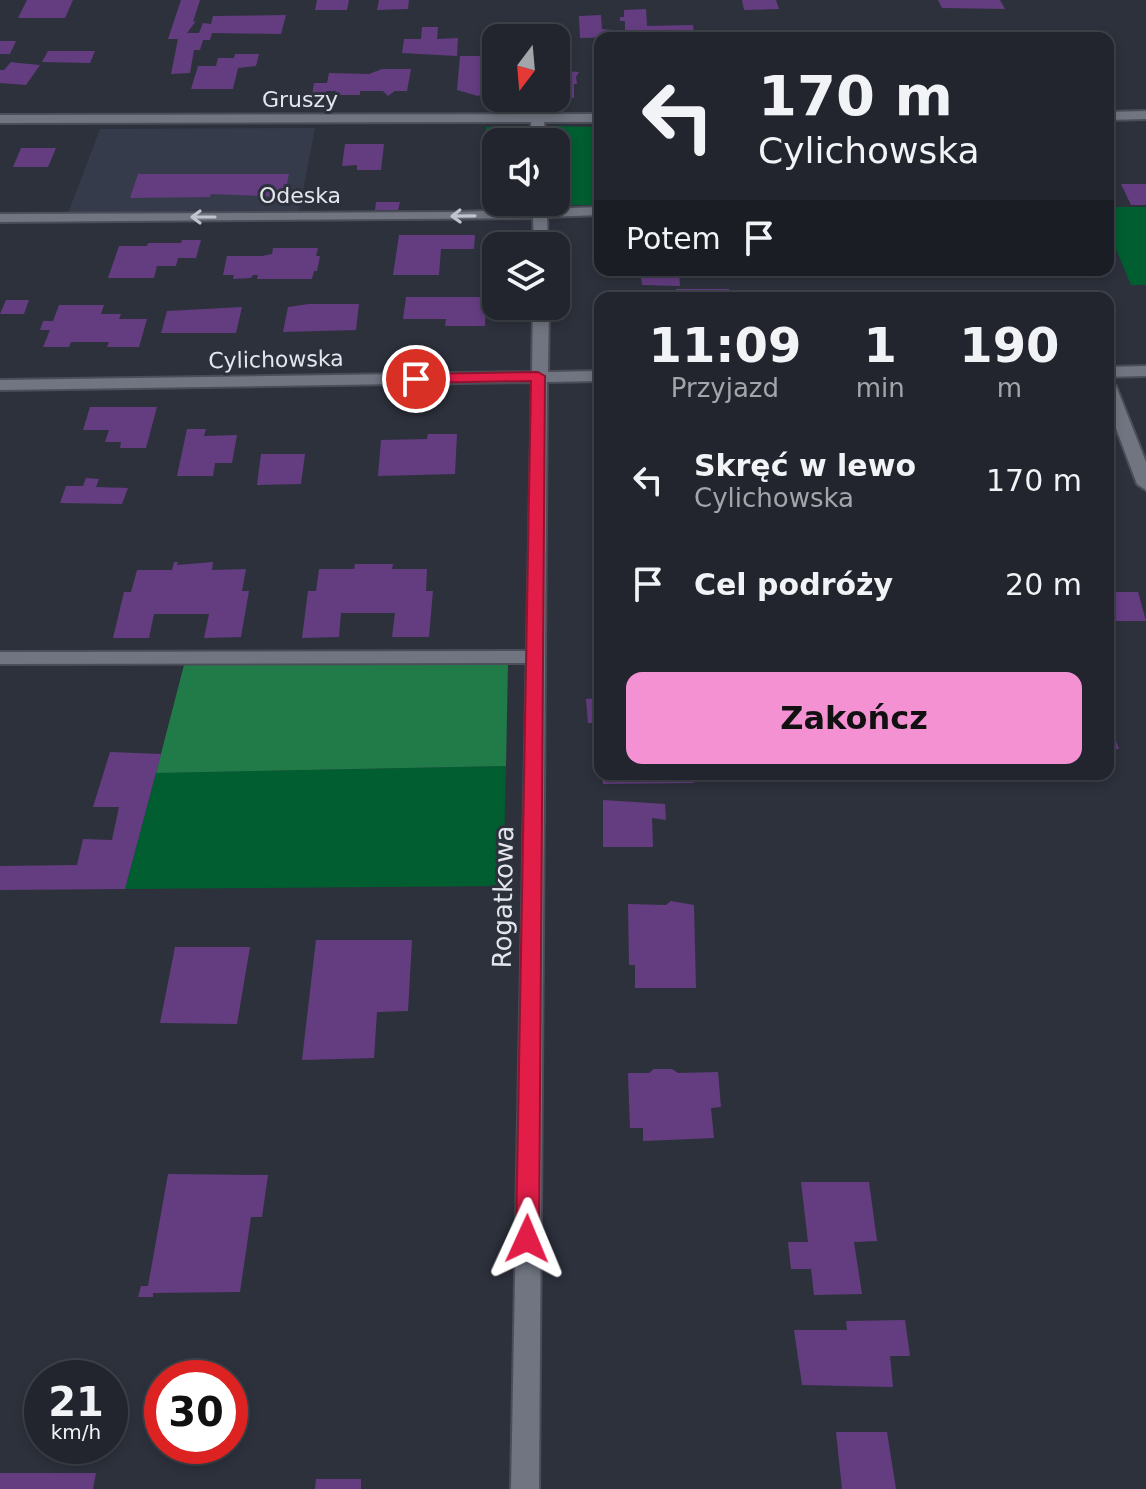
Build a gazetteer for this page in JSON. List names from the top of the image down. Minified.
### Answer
{"streets":{"street":["Gruszy","Odeska","Cylichowska","Rogatkowa"]},"crossings":[["Cylichowska","Rogatkowa"]],"one_way":["Odeska"],"north":"bottom","page":{"turn":["170 m","Cylichowska"],"then":"Potem","eta":["11:09","Przyjazd","1","min","190","m"],"list":[{"name":"Skręć w lewo","note":"Cylichowska","value":"170 m"},{"name":"Cel podróży","value":"20 m"}],"buttons":"Zakończ","speed":"21 km/h","limit":"30"}}
